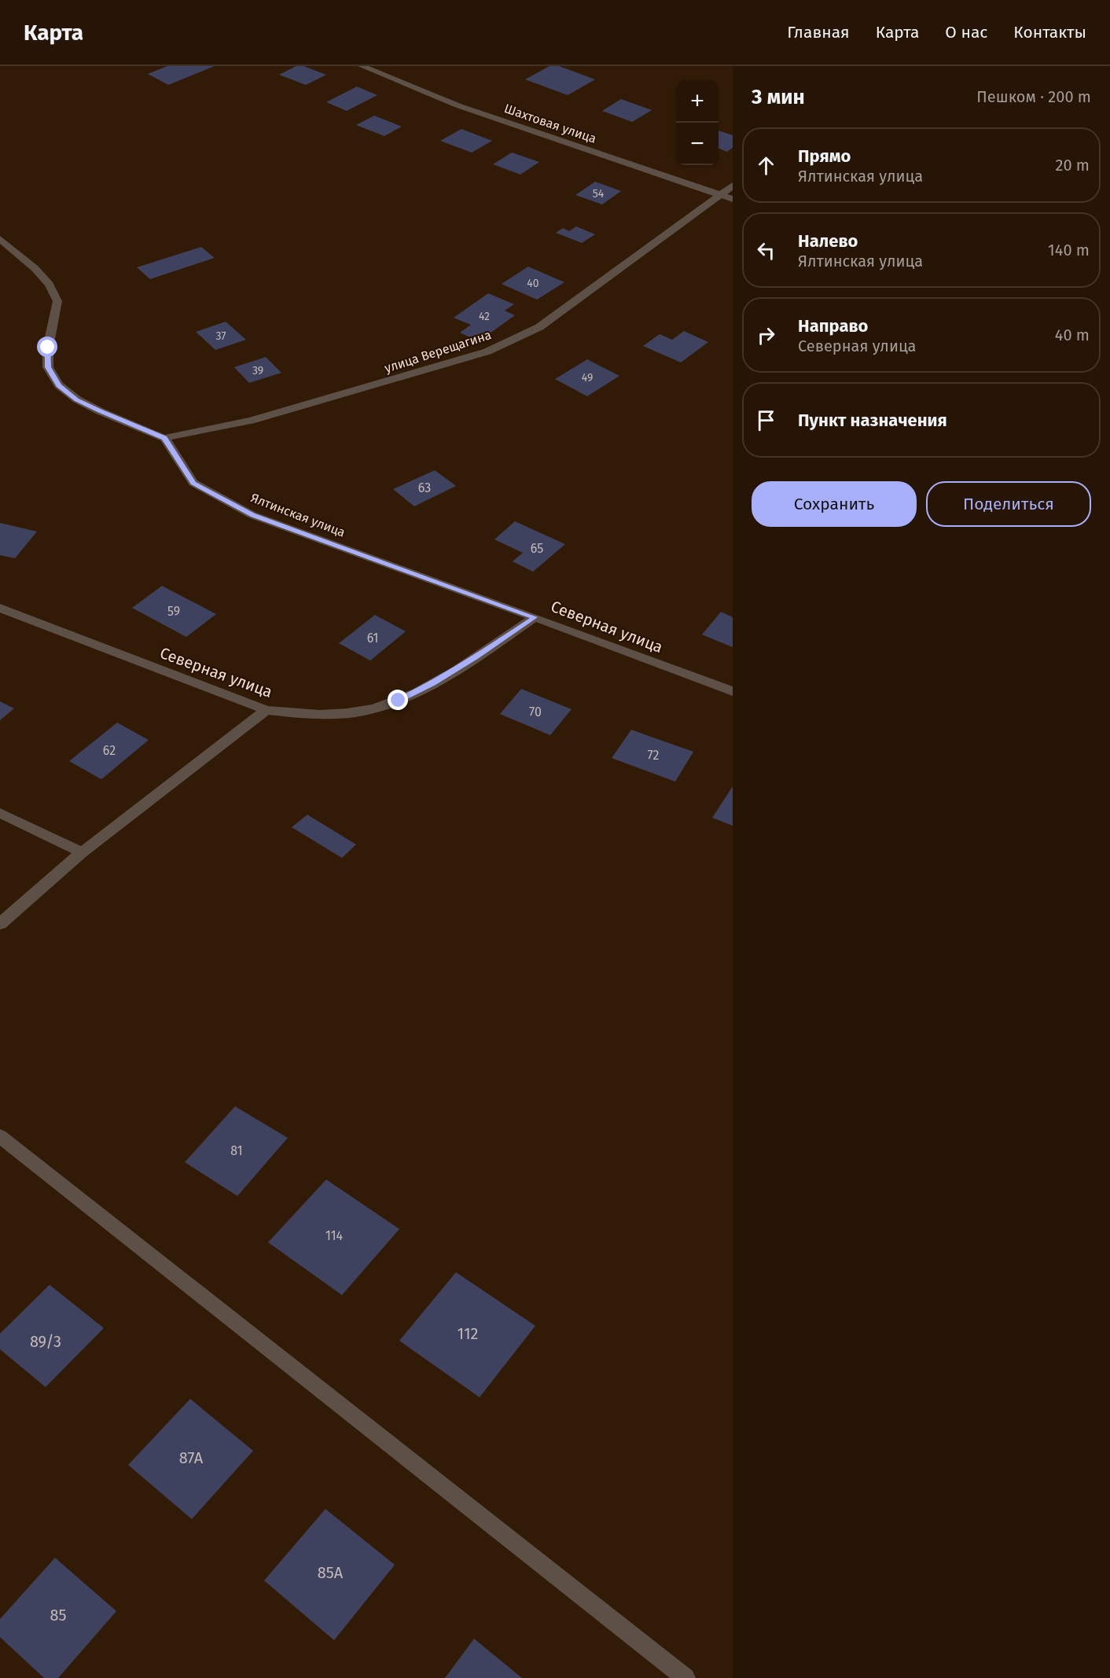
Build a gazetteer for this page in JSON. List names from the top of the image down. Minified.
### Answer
{"streets":{"street":["Шахтовая улица","улица Верещагина","Ялтинская улица","Северная улица"]},"crossings":[["Шахтовая улица","улица Верещагина"],["улица Верещагина","Ялтинская улица"],["Ялтинская улица","Северная улица"]],"house_numbers":["54","40","42","37","39","49","63","65","59","61","70","62","72","81","114","112","89/3","87А","85А","85"],"page":{"header":"Карта","nav":["Главная","Карта","О нас","Контакты"],"heading":["3 мин","Пешком · 200 m"],"map_buttons":["+","−"],"list":[["Прямо","Ялтинская улица","20 m"],["Налево","Ялтинская улица","140 m"],["Направо","Северная улица","40 m"],"Пункт назначения"],"buttons":["Сохранить","Поделиться"]}}
